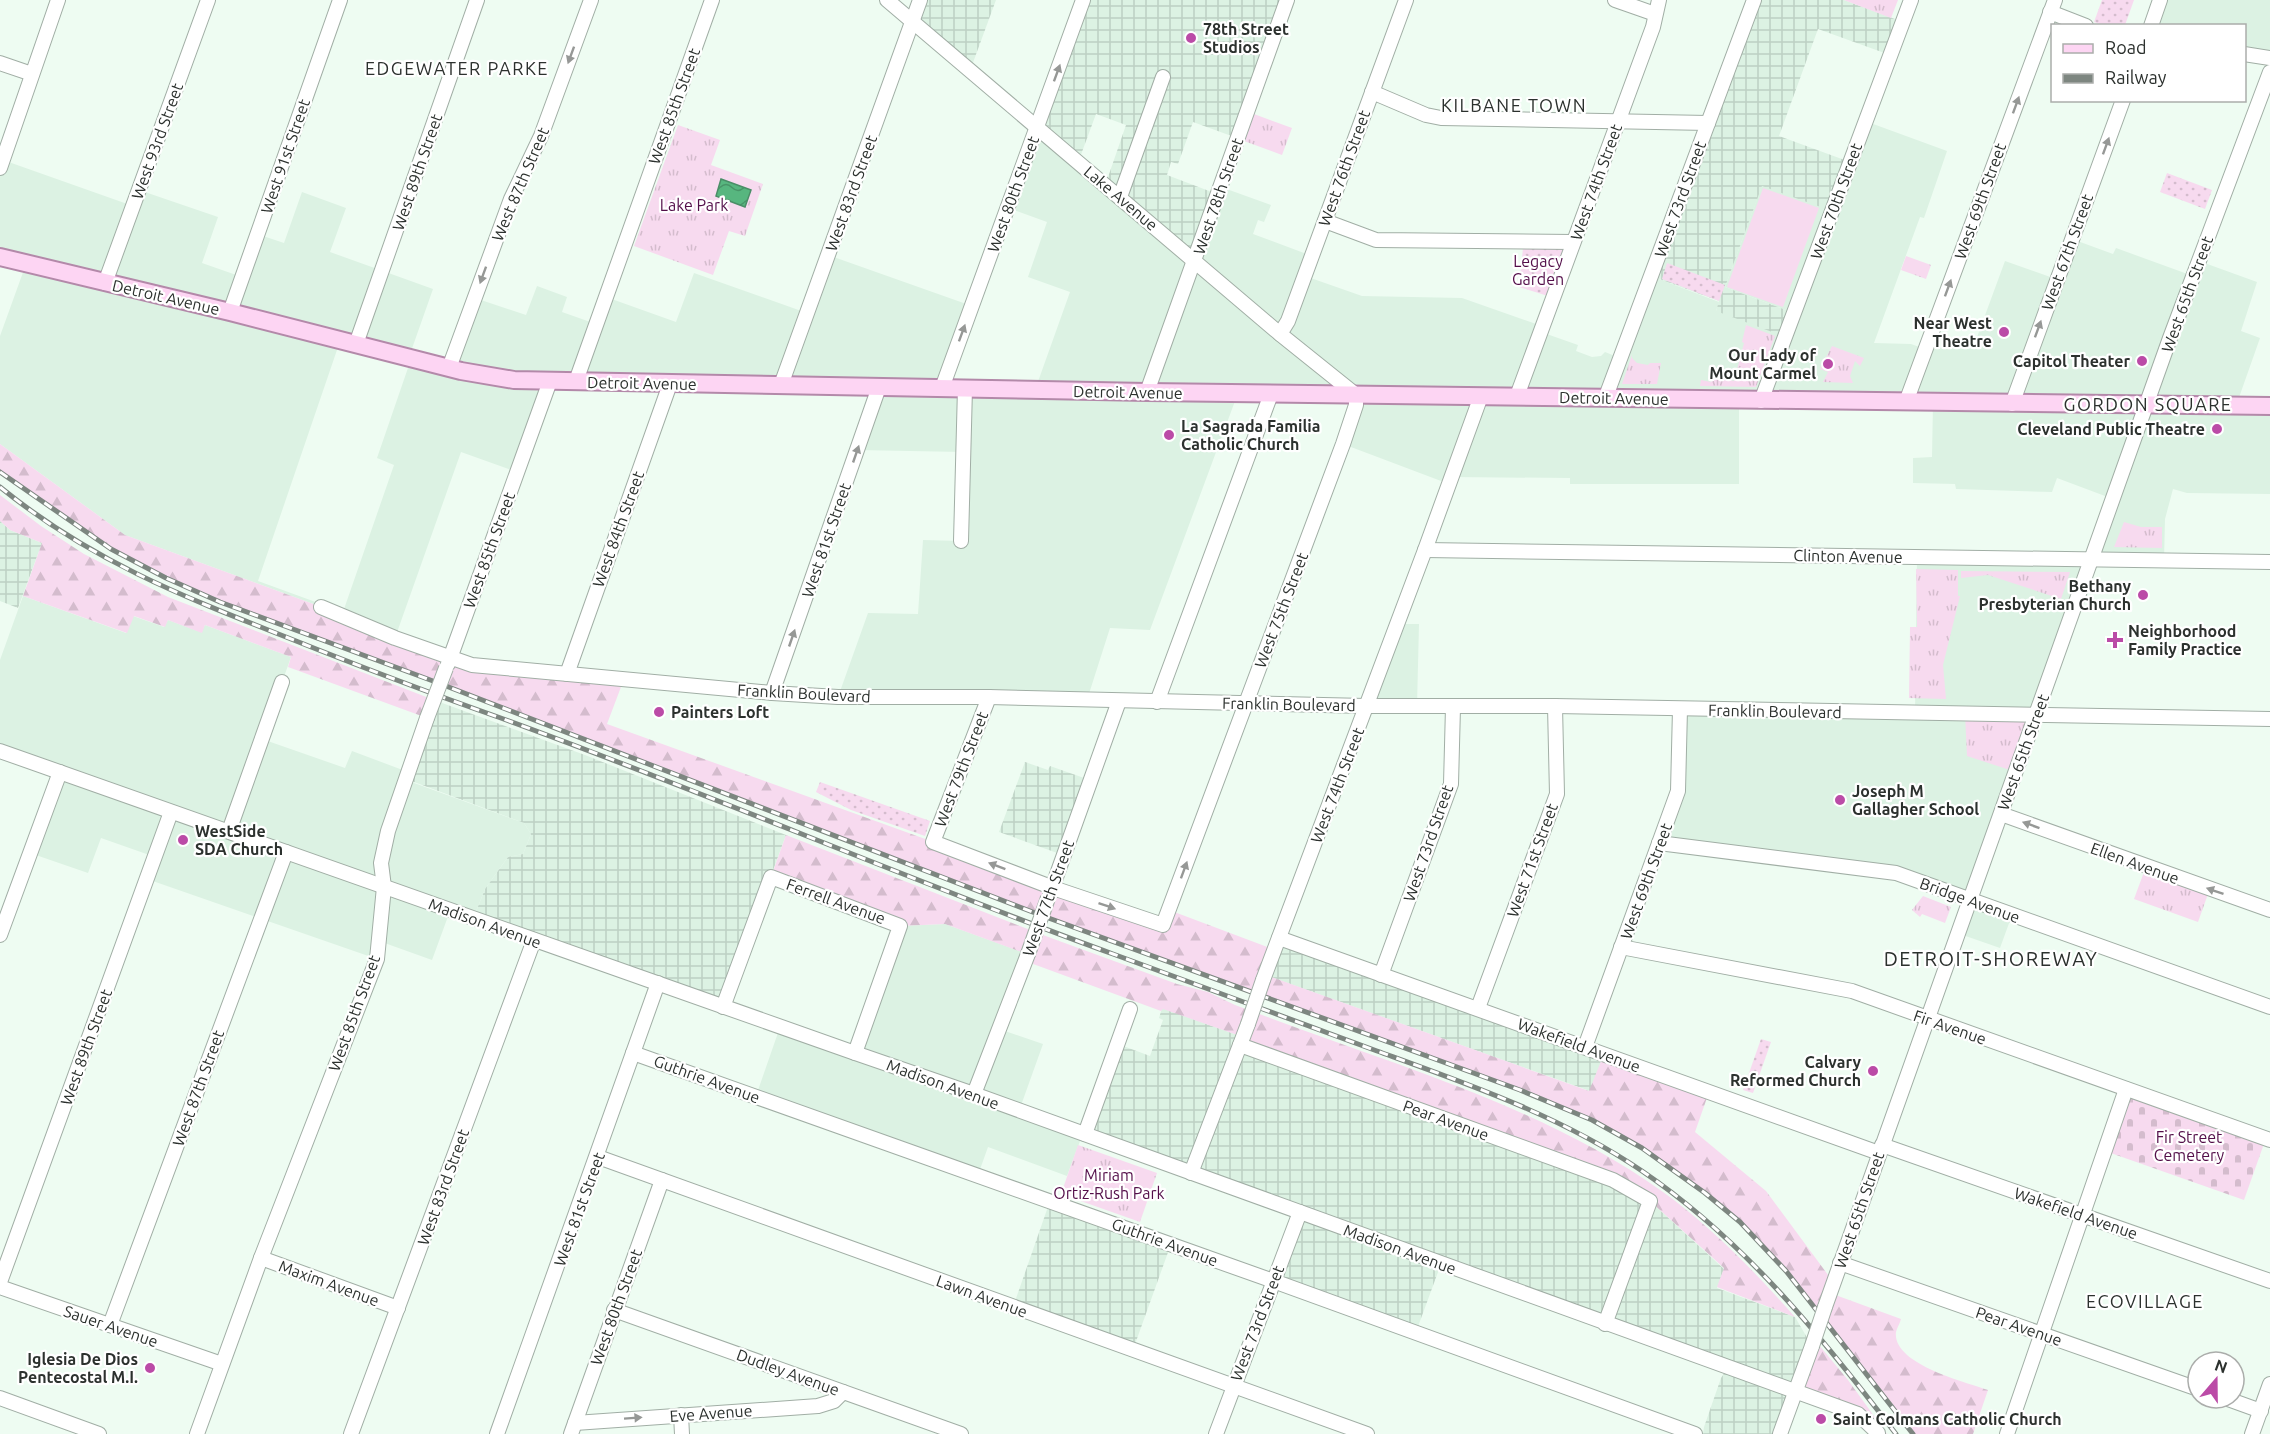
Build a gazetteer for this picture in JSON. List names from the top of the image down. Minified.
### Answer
{"streets":{"main road":["Detroit Avenue"],"street":["West 85th Street","West 93rd Street","West 91st Street","West 76th Street","West 89th Street","West 74th Street","West 87th Street","West 83rd Street","West 80th Street","West 78th Street","Lake Avenue","West 73rd Street","West 70th Street","West 69th Street","West 67th Street","West 65th Street","West 84th Street","West 81st Street","Clinton Avenue","West 75th Street","Franklin Boulevard","West 79th Street","West 71st Street","Ellen Avenue","West 77th Street","Bridge Avenue","Ferrell Avenue","Madison Avenue","Fir Avenue","Wakefield Avenue","Guthrie Avenue","Pear Avenue","Maxim Avenue","Lawn Avenue","Sauer Avenue","Dudley Avenue","Eve Avenue"]},"crossings":[["West 85th Street","Detroit Avenue"],["West 85th Street","Franklin Boulevard"],["West 85th Street","Madison Avenue"],["West 85th Street","Maxim Avenue"],["West 85th Street","Sauer Avenue"],["West 93rd Street","Detroit Avenue"],["West 91st Street","Detroit Avenue"],["West 76th Street","Lake Avenue"],["West 89th Street","Detroit Avenue"],["West 89th Street","Madison Avenue"],["West 74th Street","Detroit Avenue"],["West 74th Street","Clinton Avenue"],["West 74th Street","Franklin Boulevard"],["West 74th Street","Madison Avenue"],["West 74th Street","Wakefield Avenue"],["West 74th Street","Pear Avenue"],["West 87th Street","Detroit Avenue"],["West 87th Street","Madison Avenue"],["West 87th Street","Sauer Avenue"],["West 83rd Street","Lake Avenue"],["West 83rd Street","Detroit Avenue"],["West 83rd Street","Madison Avenue"],["West 83rd Street","Maxim Avenue"],["West 80th Street","Lake Avenue"],["West 80th Street","Detroit Avenue"],["West 80th Street","Lawn Avenue"],["West 80th Street","Dudley Avenue"],["West 80th Street","Eve Avenue"],["West 78th Street","Lake Avenue"],["West 78th Street","Detroit Avenue"],["Lake Avenue","Detroit Avenue"],["Lake Avenue","West 75th Street"],["West 73rd Street","Detroit Avenue"],["West 73rd Street","Franklin Boulevard"],["West 73rd Street","Madison Avenue"],["West 73rd Street","Wakefield Avenue"],["West 73rd Street","Guthrie Avenue"],["West 73rd Street","Lawn Avenue"],["West 70th Street","Detroit Avenue"],["West 69th Street","Detroit Avenue"],["West 69th Street","Franklin Boulevard"],["West 69th Street","Bridge Avenue"],["West 69th Street","Fir Avenue"],["West 69th Street","Wakefield Avenue"],["West 67th Street","Detroit Avenue"],["West 65th Street","Detroit Avenue"],["West 65th Street","Clinton Avenue"],["West 65th Street","Franklin Boulevard"],["West 65th Street","Ellen Avenue"],["West 65th Street","Bridge Avenue"],["West 65th Street","Madison Avenue"],["West 65th Street","Fir Avenue"],["West 65th Street","Wakefield Avenue"],["West 65th Street","Pear Avenue"],["Detroit Avenue","West 84th Street"],["Detroit Avenue","West 81st Street"],["Detroit Avenue","West 75th Street"],["West 84th Street","Franklin Boulevard"],["West 81st Street","Franklin Boulevard"],["West 81st Street","Madison Avenue"],["West 81st Street","Guthrie Avenue"],["West 81st Street","Lawn Avenue"],["West 75th Street","Franklin Boulevard"],["West 75th Street","West 79th Street"],["West 75th Street","West 77th Street"],["Franklin Boulevard","West 79th Street"],["Franklin Boulevard","West 71st Street"],["Franklin Boulevard","West 77th Street"],["West 79th Street","West 77th Street"],["West 71st Street","Wakefield Avenue"],["West 77th Street","Madison Avenue"],["Ferrell Avenue","Madison Avenue"],["Madison Avenue","Pear Avenue"],["Dudley Avenue","Eve Avenue"]],"one_way":["West 87th Street","West 69th Street","West 67th Street","Ellen Avenue","Eve Avenue"],"districts":["EDGEWATER PARKE","KILBANE TOWN","GORDON SQUARE","DETROIT-SHOREWAY","ECOVILLAGE"],"parks":["Lake Park","Legacy Garden","Fir Street Cemetery","Miriam Ortiz-Rush Park"],"places":{"other":["78th Street Studios","Near West Theatre","Capitol Theater","Our Lady of Mount Carmel","Cleveland Public Theatre","La Sagrada Familia Catholic Church","Bethany Presbyterian Church","Painters Loft","Joseph M Gallagher School","WestSide SDA Church","Calvary Reformed Church","Iglesia De Dios Pentecostal M.I.","Saint Colmans Catholic Church"],"health":["Neighborhood Family Practice"]},"legend":["Road","Railway"],"north":"top"}
